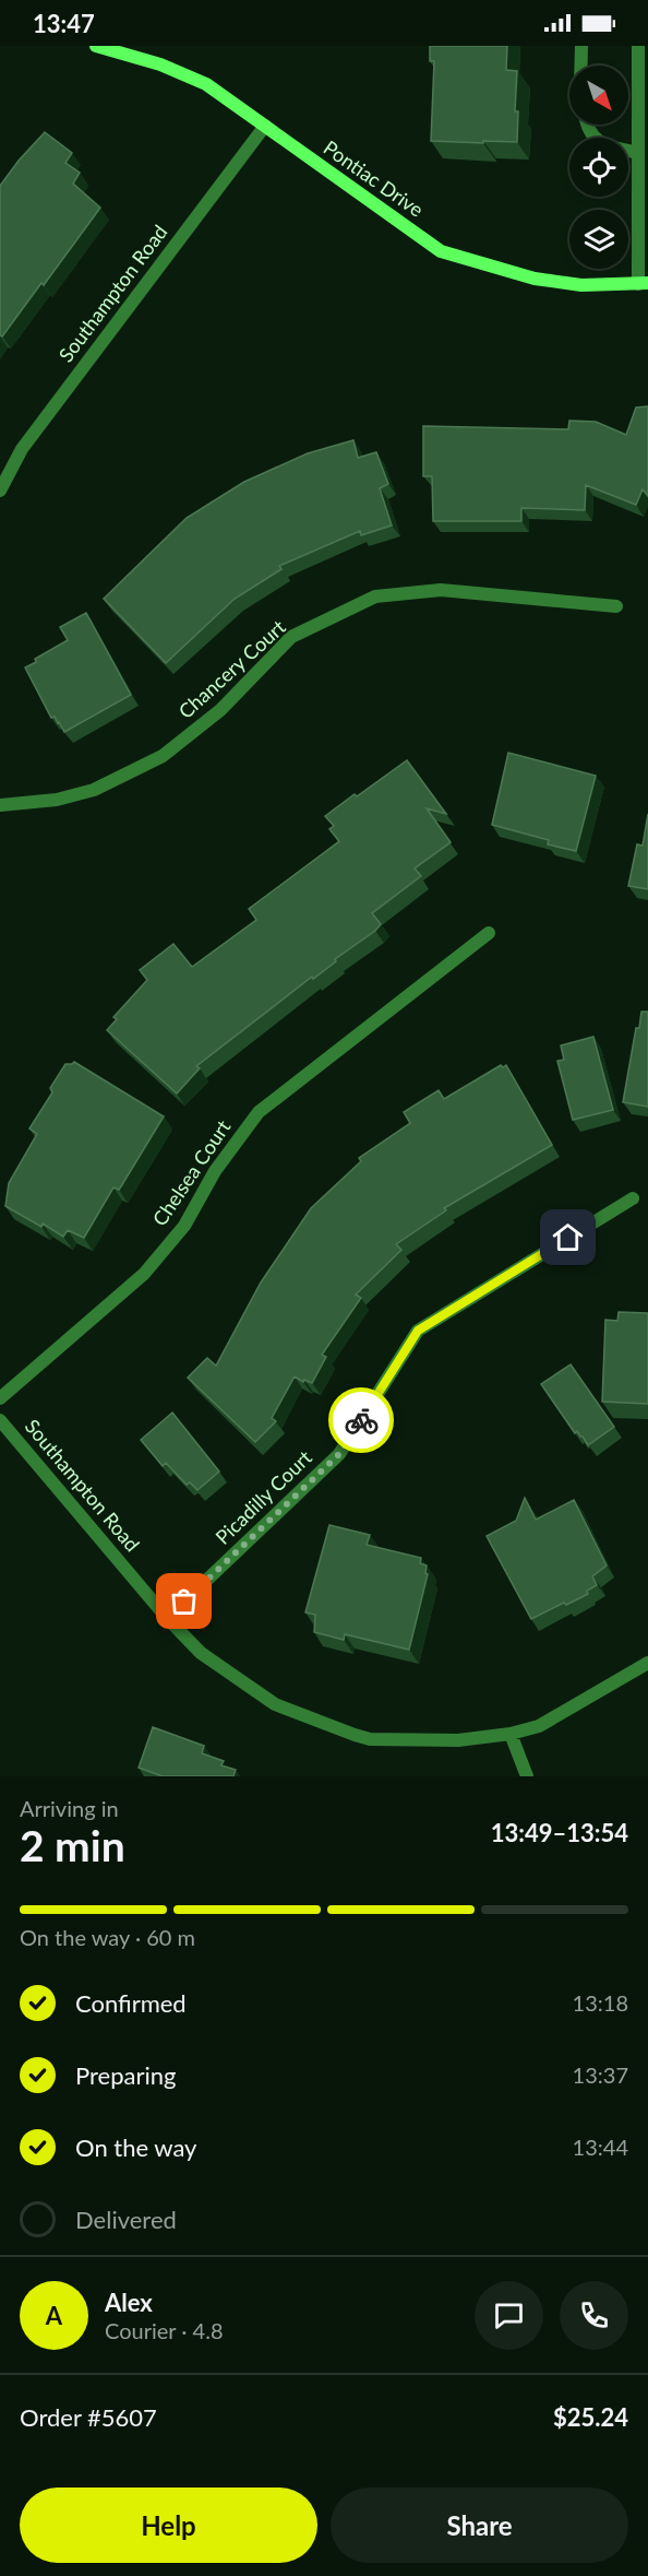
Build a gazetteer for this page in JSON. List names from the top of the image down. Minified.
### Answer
{"streets":{"main road":["Pontiac Drive"],"street":["Southampton Road","Chancery Court","Chelsea Court","Picadilly Court"]},"crossings":[["Pontiac Drive","Southampton Road"],["Southampton Road","Picadilly Court"]],"north":"bottom right","page":{"status":"13:47","heading":["2 min","Arriving in","13:49–13:54"],"panel":["Alex","Courier · 4.8","Order #5607","$25.24"],"bar":"On the way · 60 m","list":[["Confirmed","13:18"],["Preparing","13:37"],["On the way","13:44"],"Delivered"],"round":"A","buttons":["Help","Share"]}}
